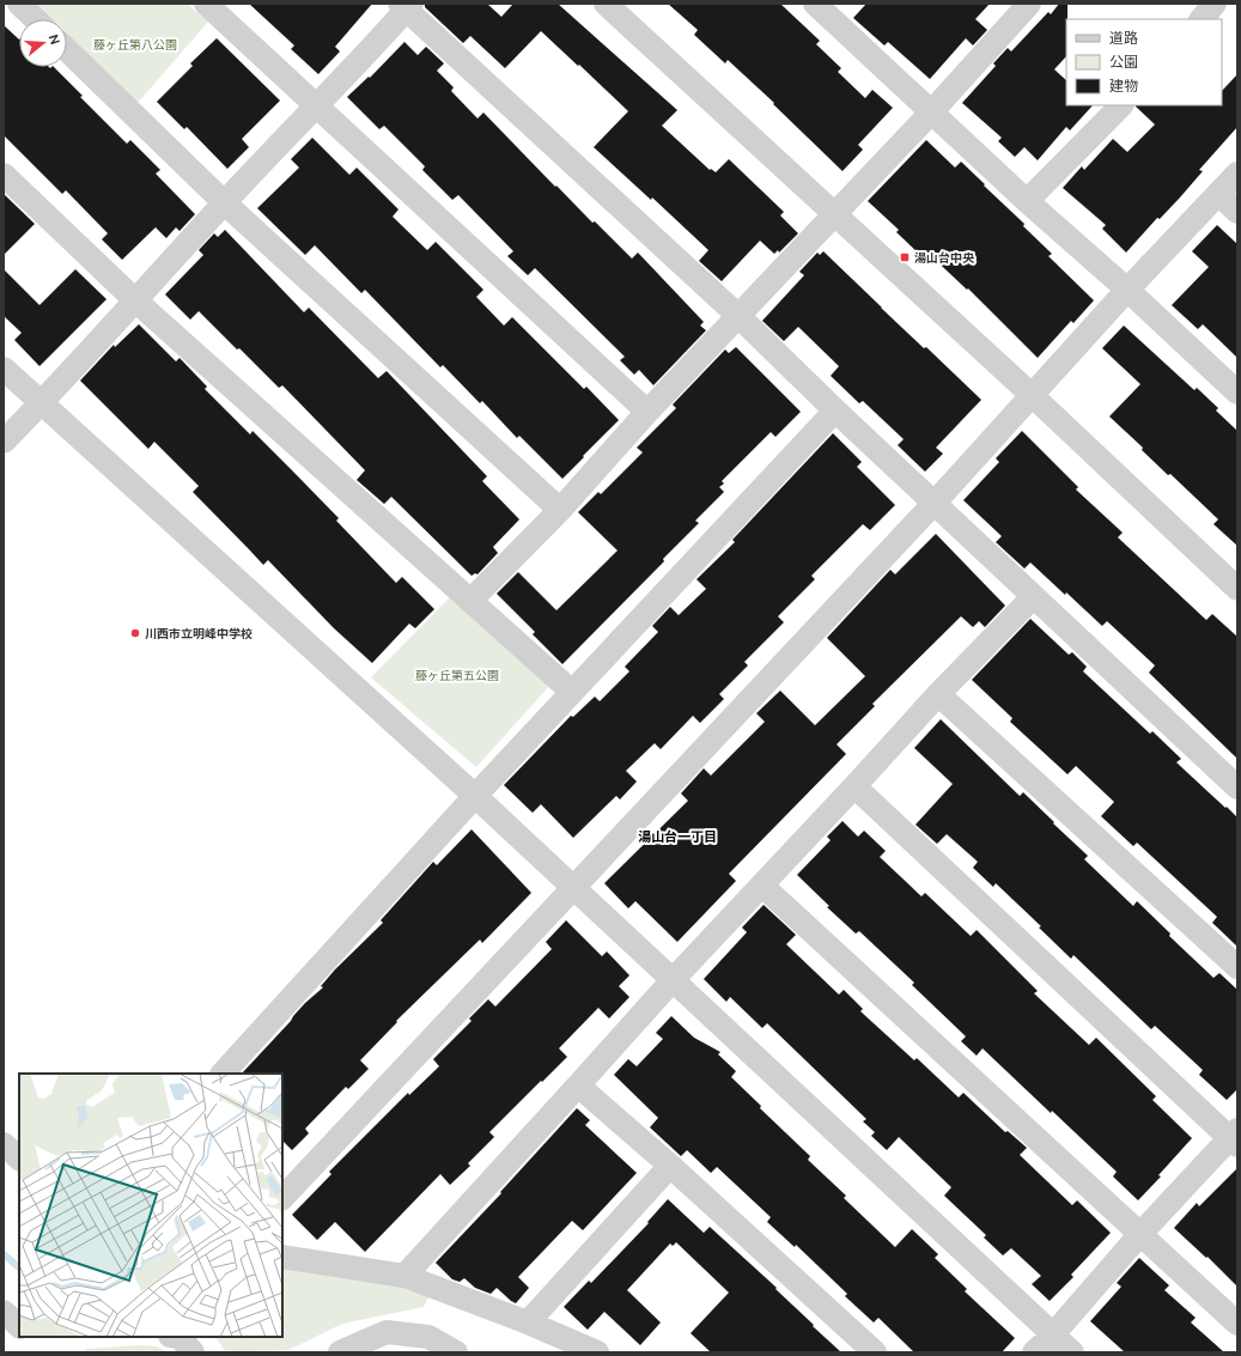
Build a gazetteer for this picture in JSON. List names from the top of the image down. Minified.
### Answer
{"districts":["湯山台一丁目"],"parks":["藤ヶ丘第八公園","藤ヶ丘第五公園"],"places":{"transit":["湯山台中央"],"other":["川西市立明峰中学校"]},"legend":["道路","公園","建物"],"north":"right"}
